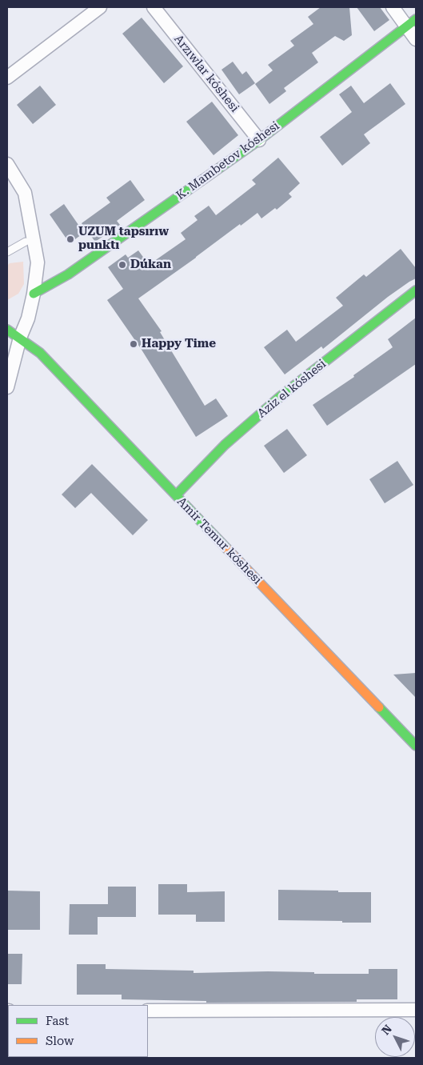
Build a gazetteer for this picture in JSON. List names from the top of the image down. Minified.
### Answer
{"streets":{"street":["Arzıwlar kóshesi","K. Mambetov kóshesi","Aziz el kóshesi","Amir Temur kóshesi"]},"crossings":[["Arzıwlar kóshesi","K. Mambetov kóshesi"],["Aziz el kóshesi","Amir Temur kóshesi"]],"places":["UZUM tapsırıw punktı","Dúkan","Happy Time"],"legend":["Fast","Slow"],"north":"top left"}
